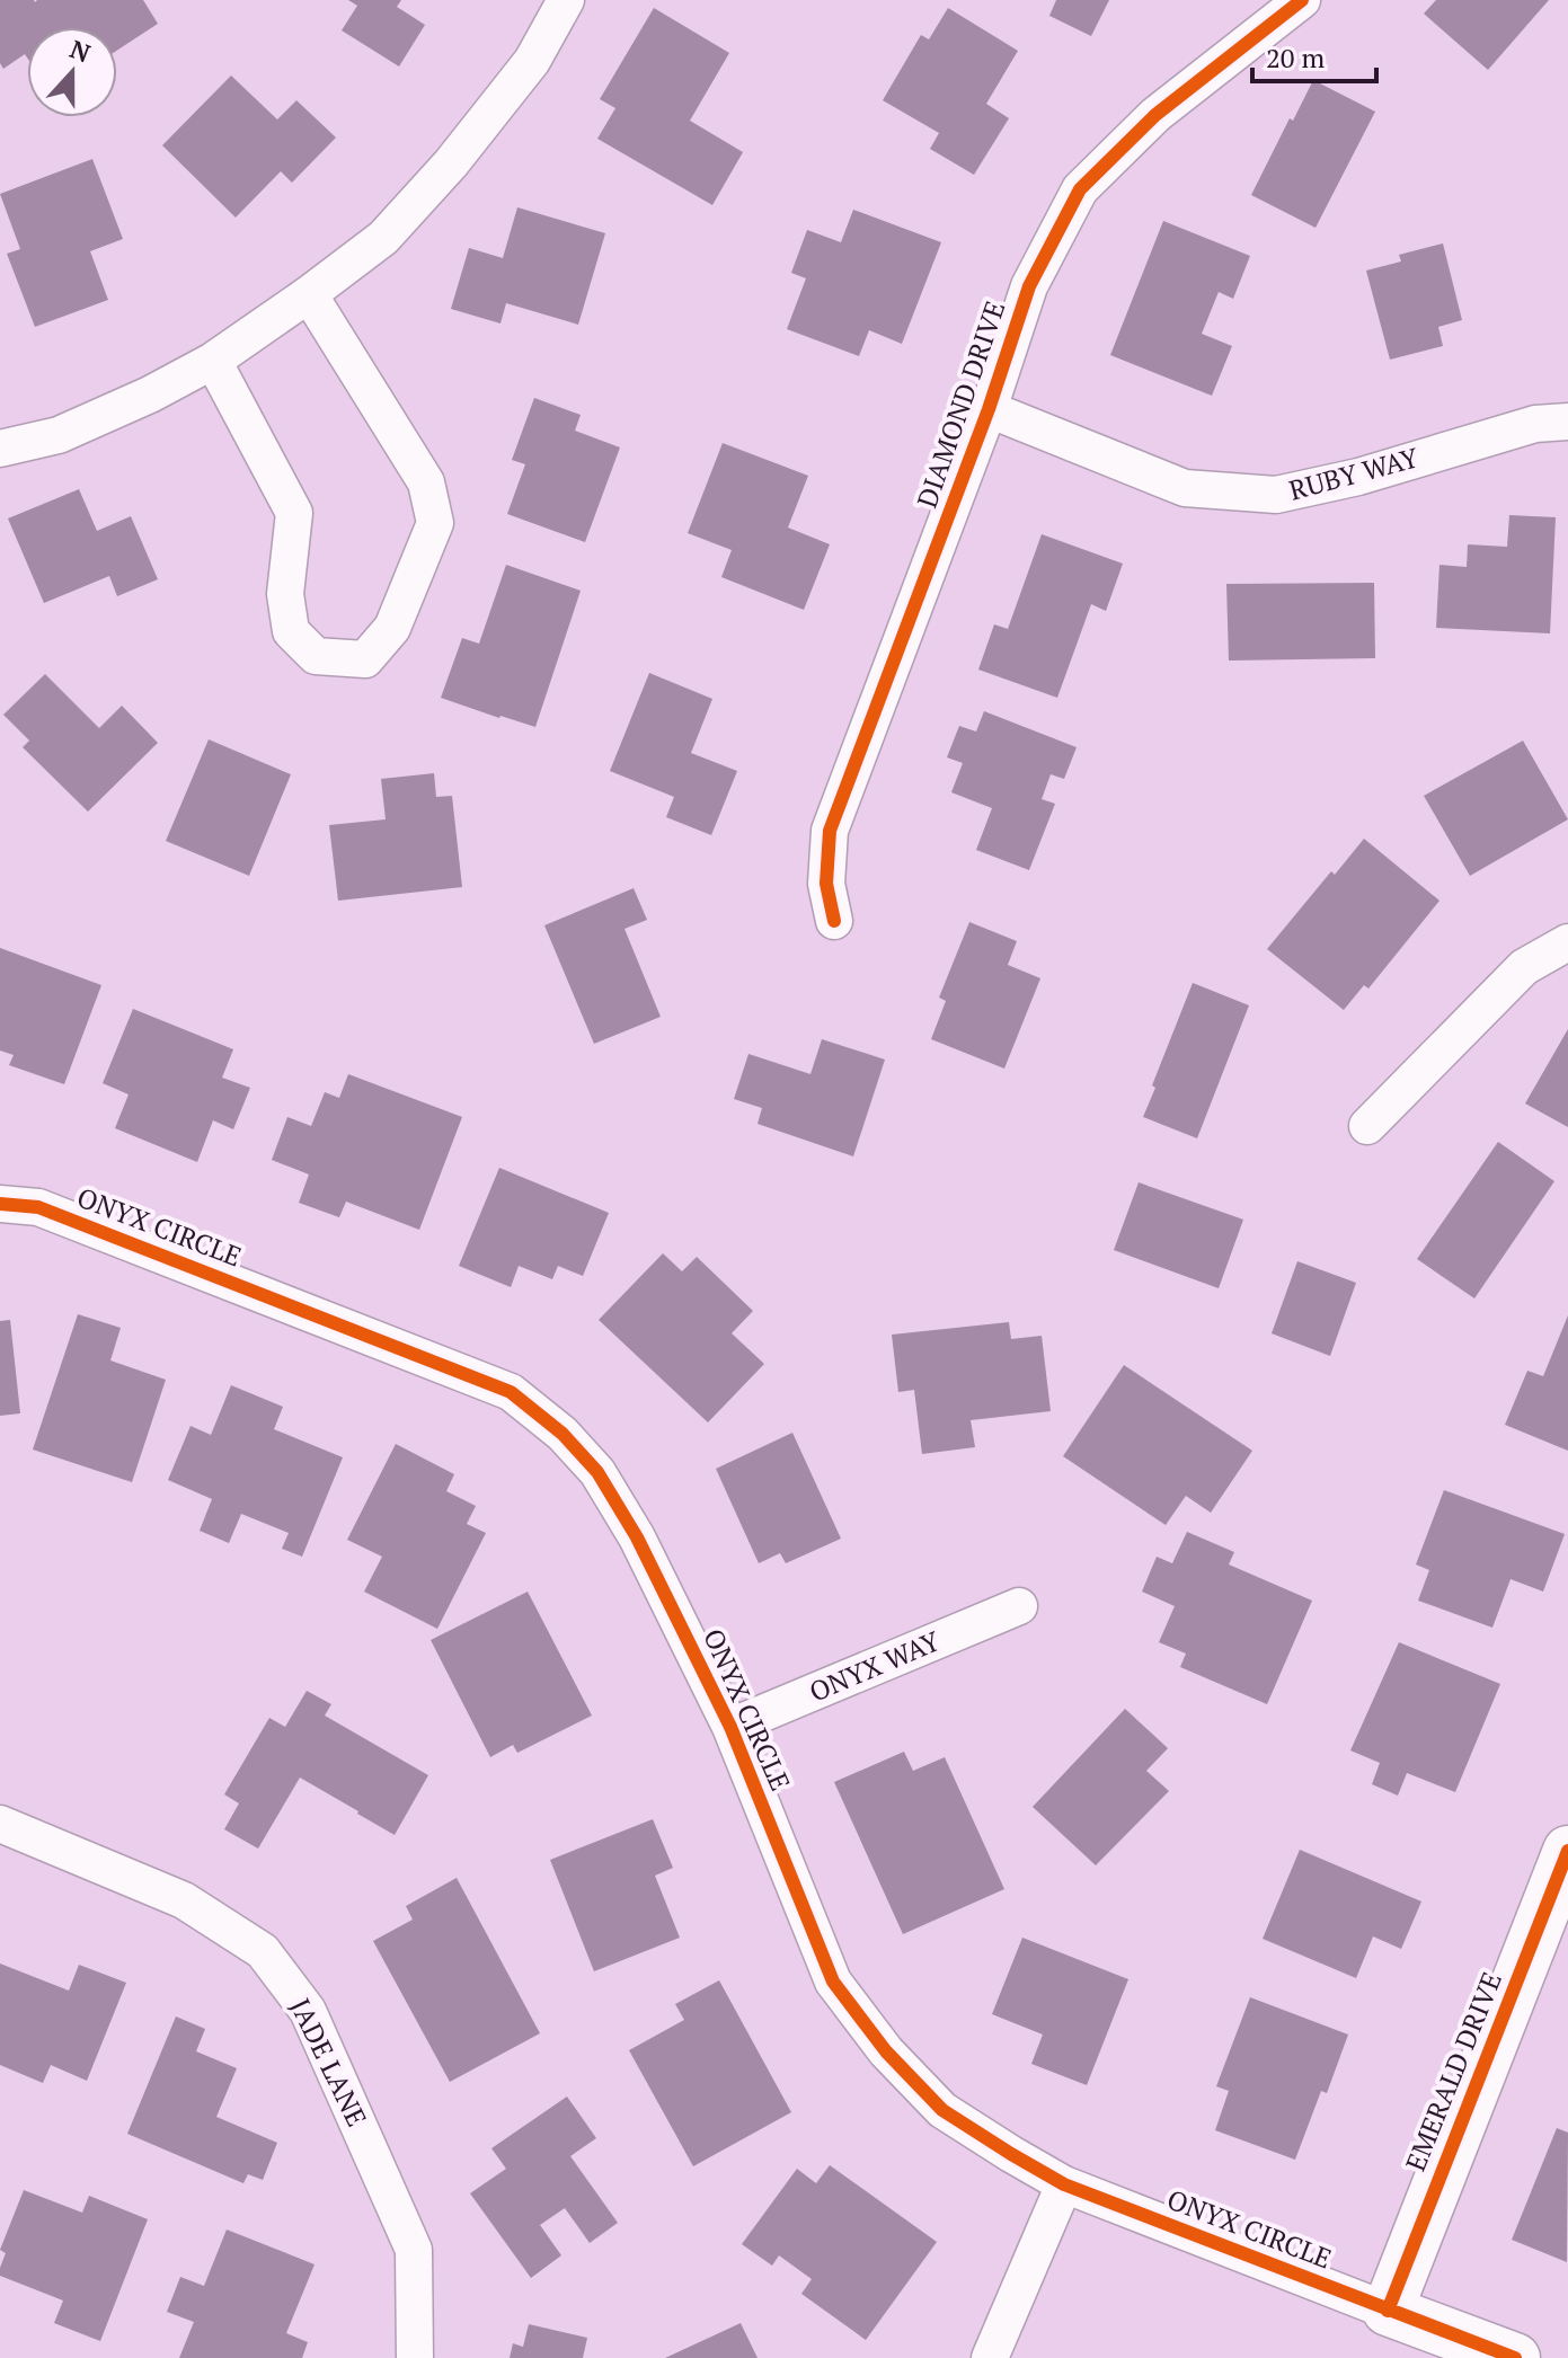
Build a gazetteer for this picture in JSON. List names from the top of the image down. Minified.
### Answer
{"streets":{"street":["DIAMOND DRIVE","RUBY WAY","ONYX CIRCLE","ONYX WAY","JADE LANE","EMERALD DRIVE"]},"crossings":[["DIAMOND DRIVE","RUBY WAY"],["ONYX CIRCLE","ONYX WAY"],["ONYX CIRCLE","EMERALD DRIVE"]],"scale_bar":"20 m","north":"top"}
